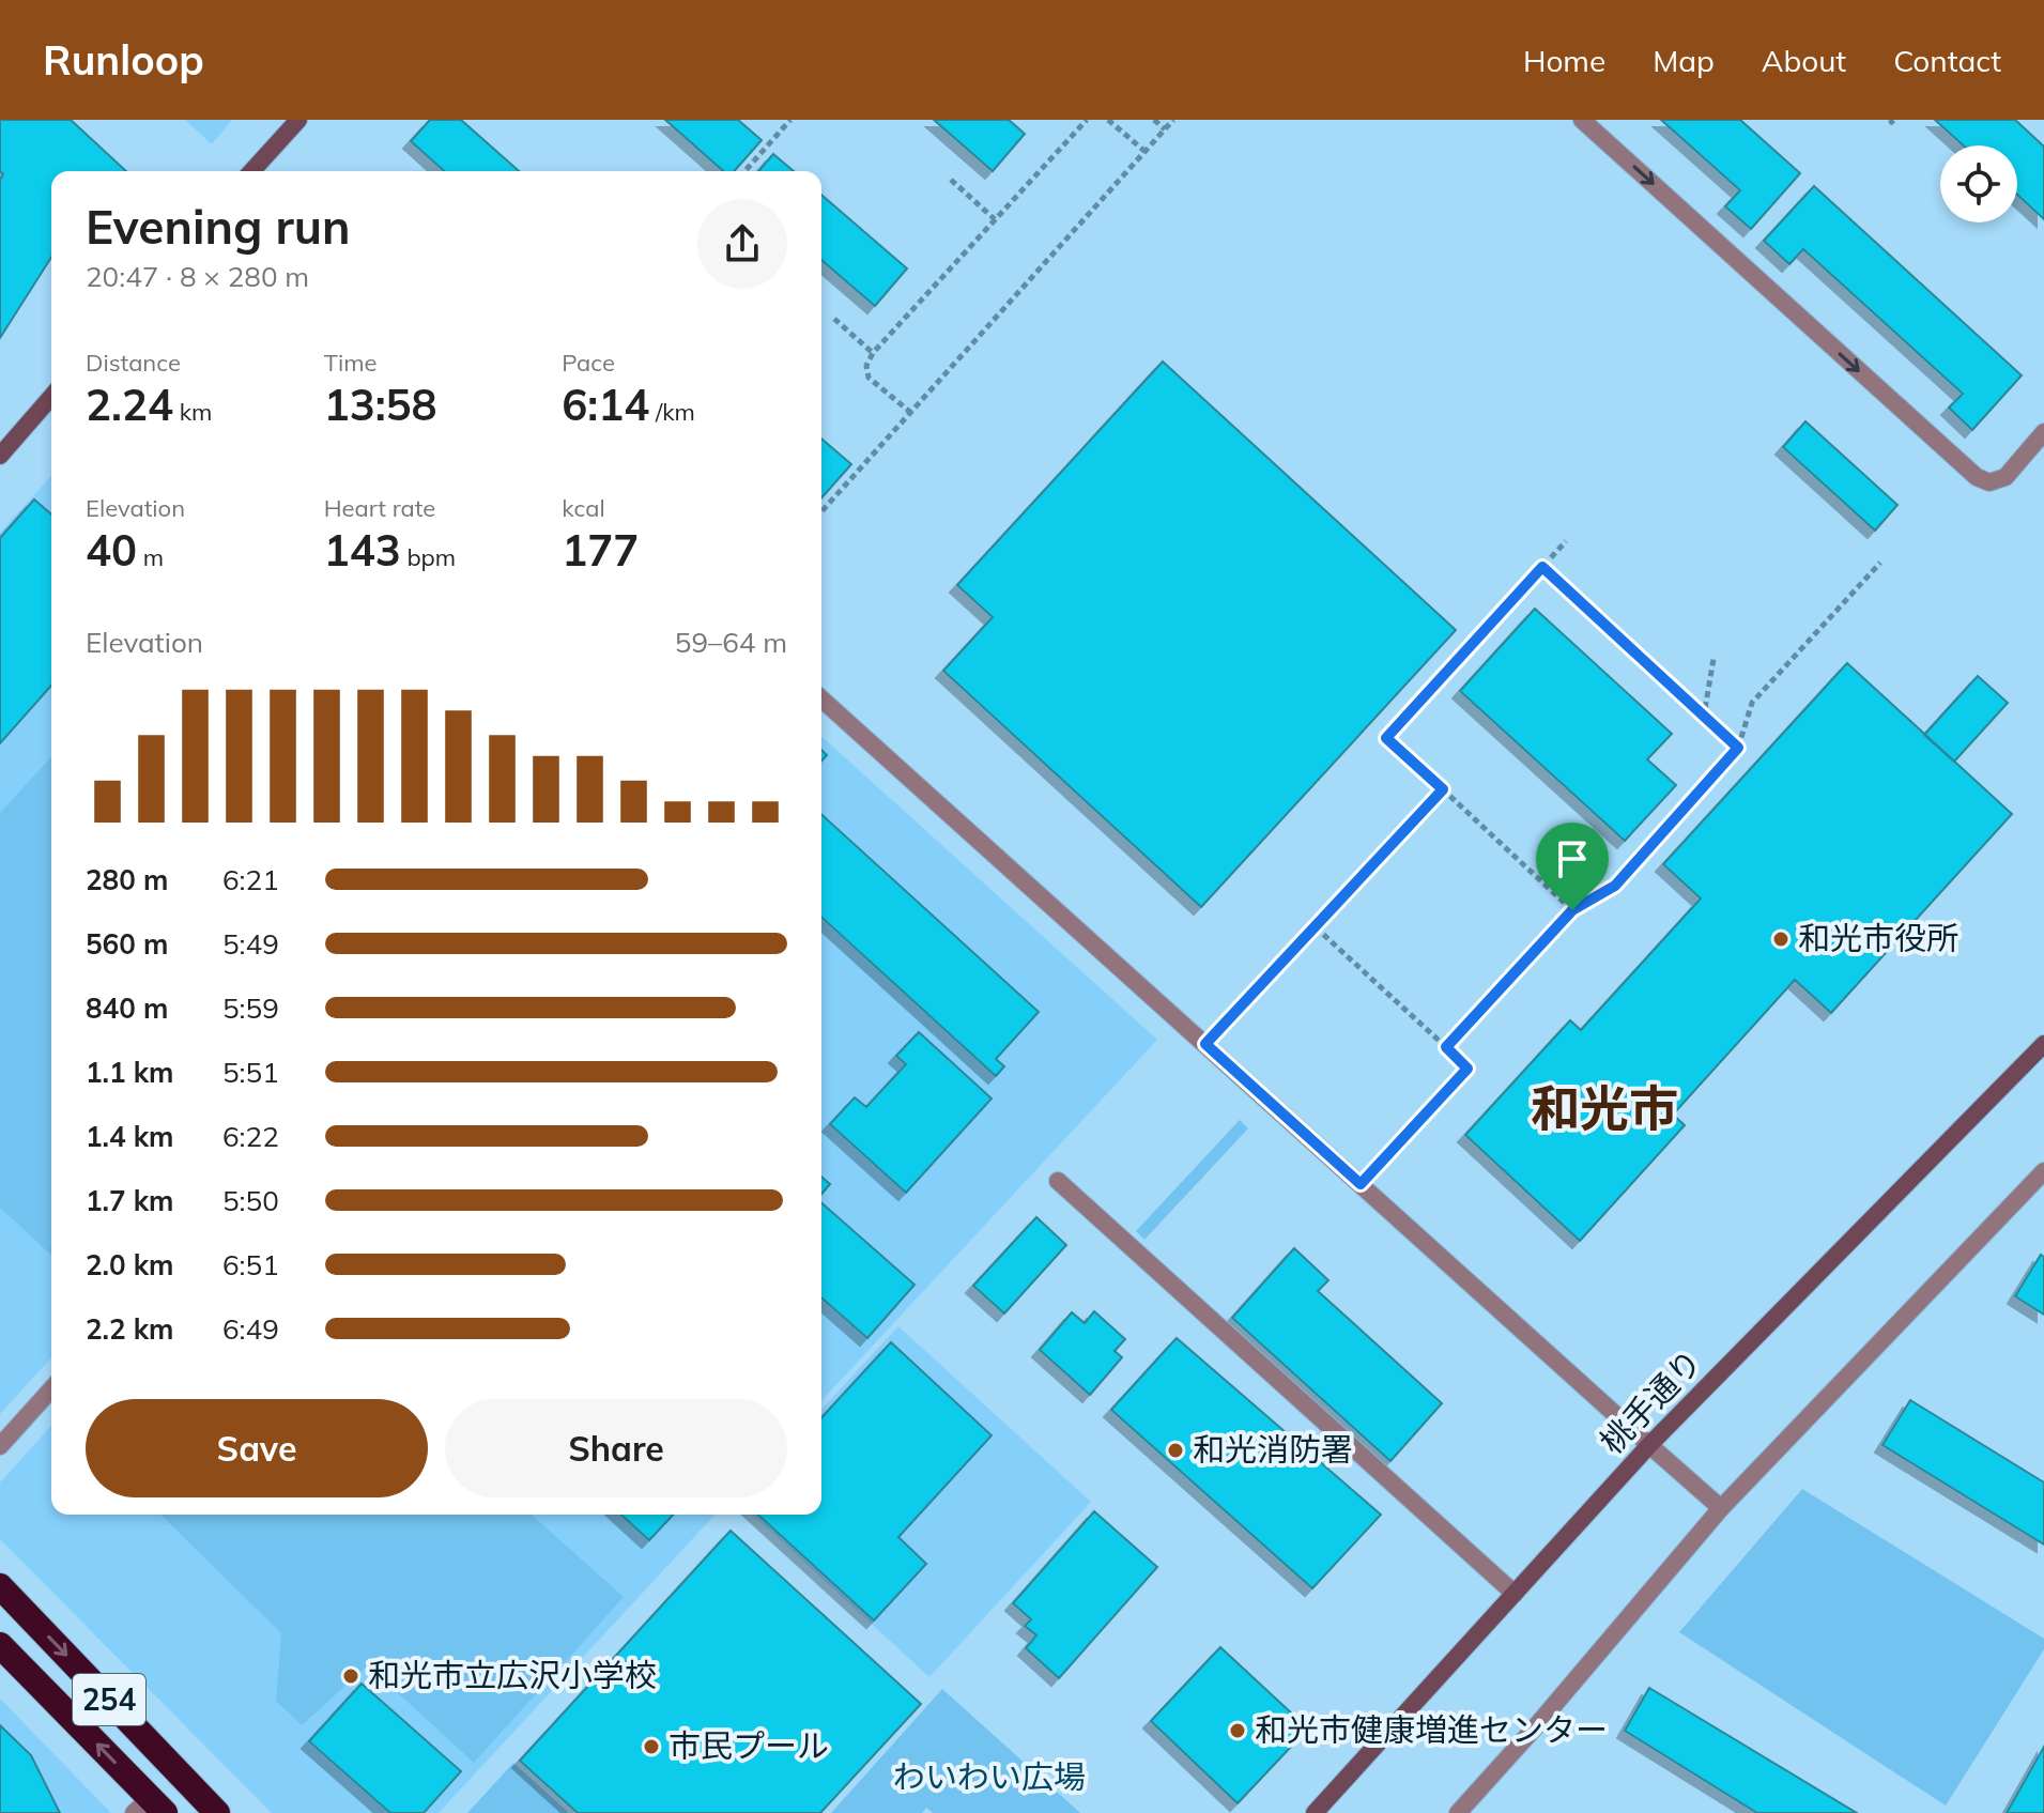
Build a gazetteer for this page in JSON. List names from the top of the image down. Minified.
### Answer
{"streets":{"highway":["254"],"street":["桃手通り"]},"districts":["和光市"],"parks":["わいわい広場"],"places":["和光市役所","和光消防署","和光市立広沢小学校","和光市健康増進センター","市民プール"],"page":{"header":"Runloop","nav":["Home","Map","About","Contact"],"heading":["Evening run","20:47 · 8 × 280 m"],"stats":[["Distance","2.24 km"],["Time","13:58"],["Pace","6:14 /km"],["Elevation","40 m"],["Heart rate","143 bpm"],["kcal","177"]],"chart":["Elevation","59–64 m"],"list":[{"name":"280 m","note":"6:21"},{"name":"560 m","note":"5:49"},{"name":"840 m","note":"5:59"},{"name":"1.1 km","note":"5:51"},{"name":"1.4 km","note":"6:22"},{"name":"1.7 km","note":"5:50"},{"name":"2.0 km","note":"6:51"},{"name":"2.2 km","note":"6:49"}],"buttons":["Save","Share"]}}
